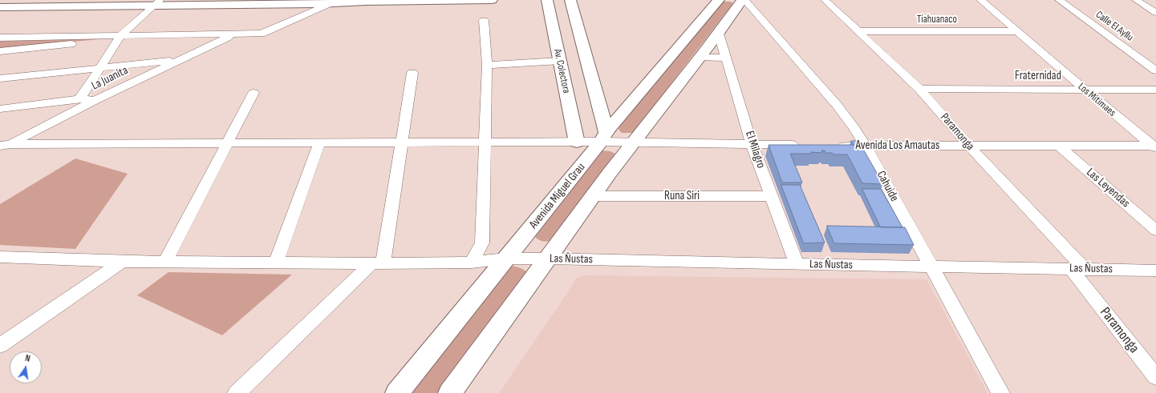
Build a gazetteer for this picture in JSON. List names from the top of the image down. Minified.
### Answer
{"streets":{"street":["Tiahuanaco","Calle El Ayllu","Av. Colectora","Fraternidad","La Juanita","Los Mitimaes","Paramonga","Avenida Los Amautas","El Milagro","Cahuide","Las Leyendas","Avenida Miguel Grau","Runa Siri","Las Ñustas"]},"crossings":[["Tiahuanaco","Los Mitimaes"],["Tiahuanaco","Paramonga"],["Fraternidad","Los Mitimaes"],["Fraternidad","Paramonga"],["Los Mitimaes","Avenida Los Amautas"],["Paramonga","Avenida Los Amautas"],["Paramonga","Las Ñustas"],["Avenida Los Amautas","Cahuide"],["Avenida Los Amautas","Las Leyendas"],["El Milagro","Runa Siri"],["El Milagro","Las Ñustas"],["Cahuide","Las Ñustas"],["Avenida Miguel Grau","Las Ñustas"]],"north":"top"}
